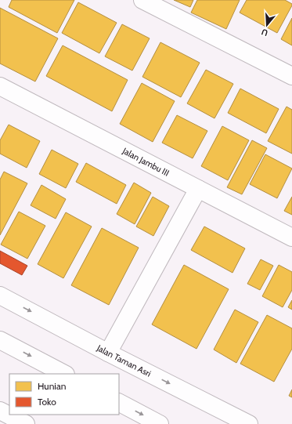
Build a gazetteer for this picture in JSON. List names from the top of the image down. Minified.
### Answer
{"streets":{"main road":["Jalan Jambu III","Jalan Taman Asri"]},"legend":["Hunian","Toko"],"north":"bottom"}
